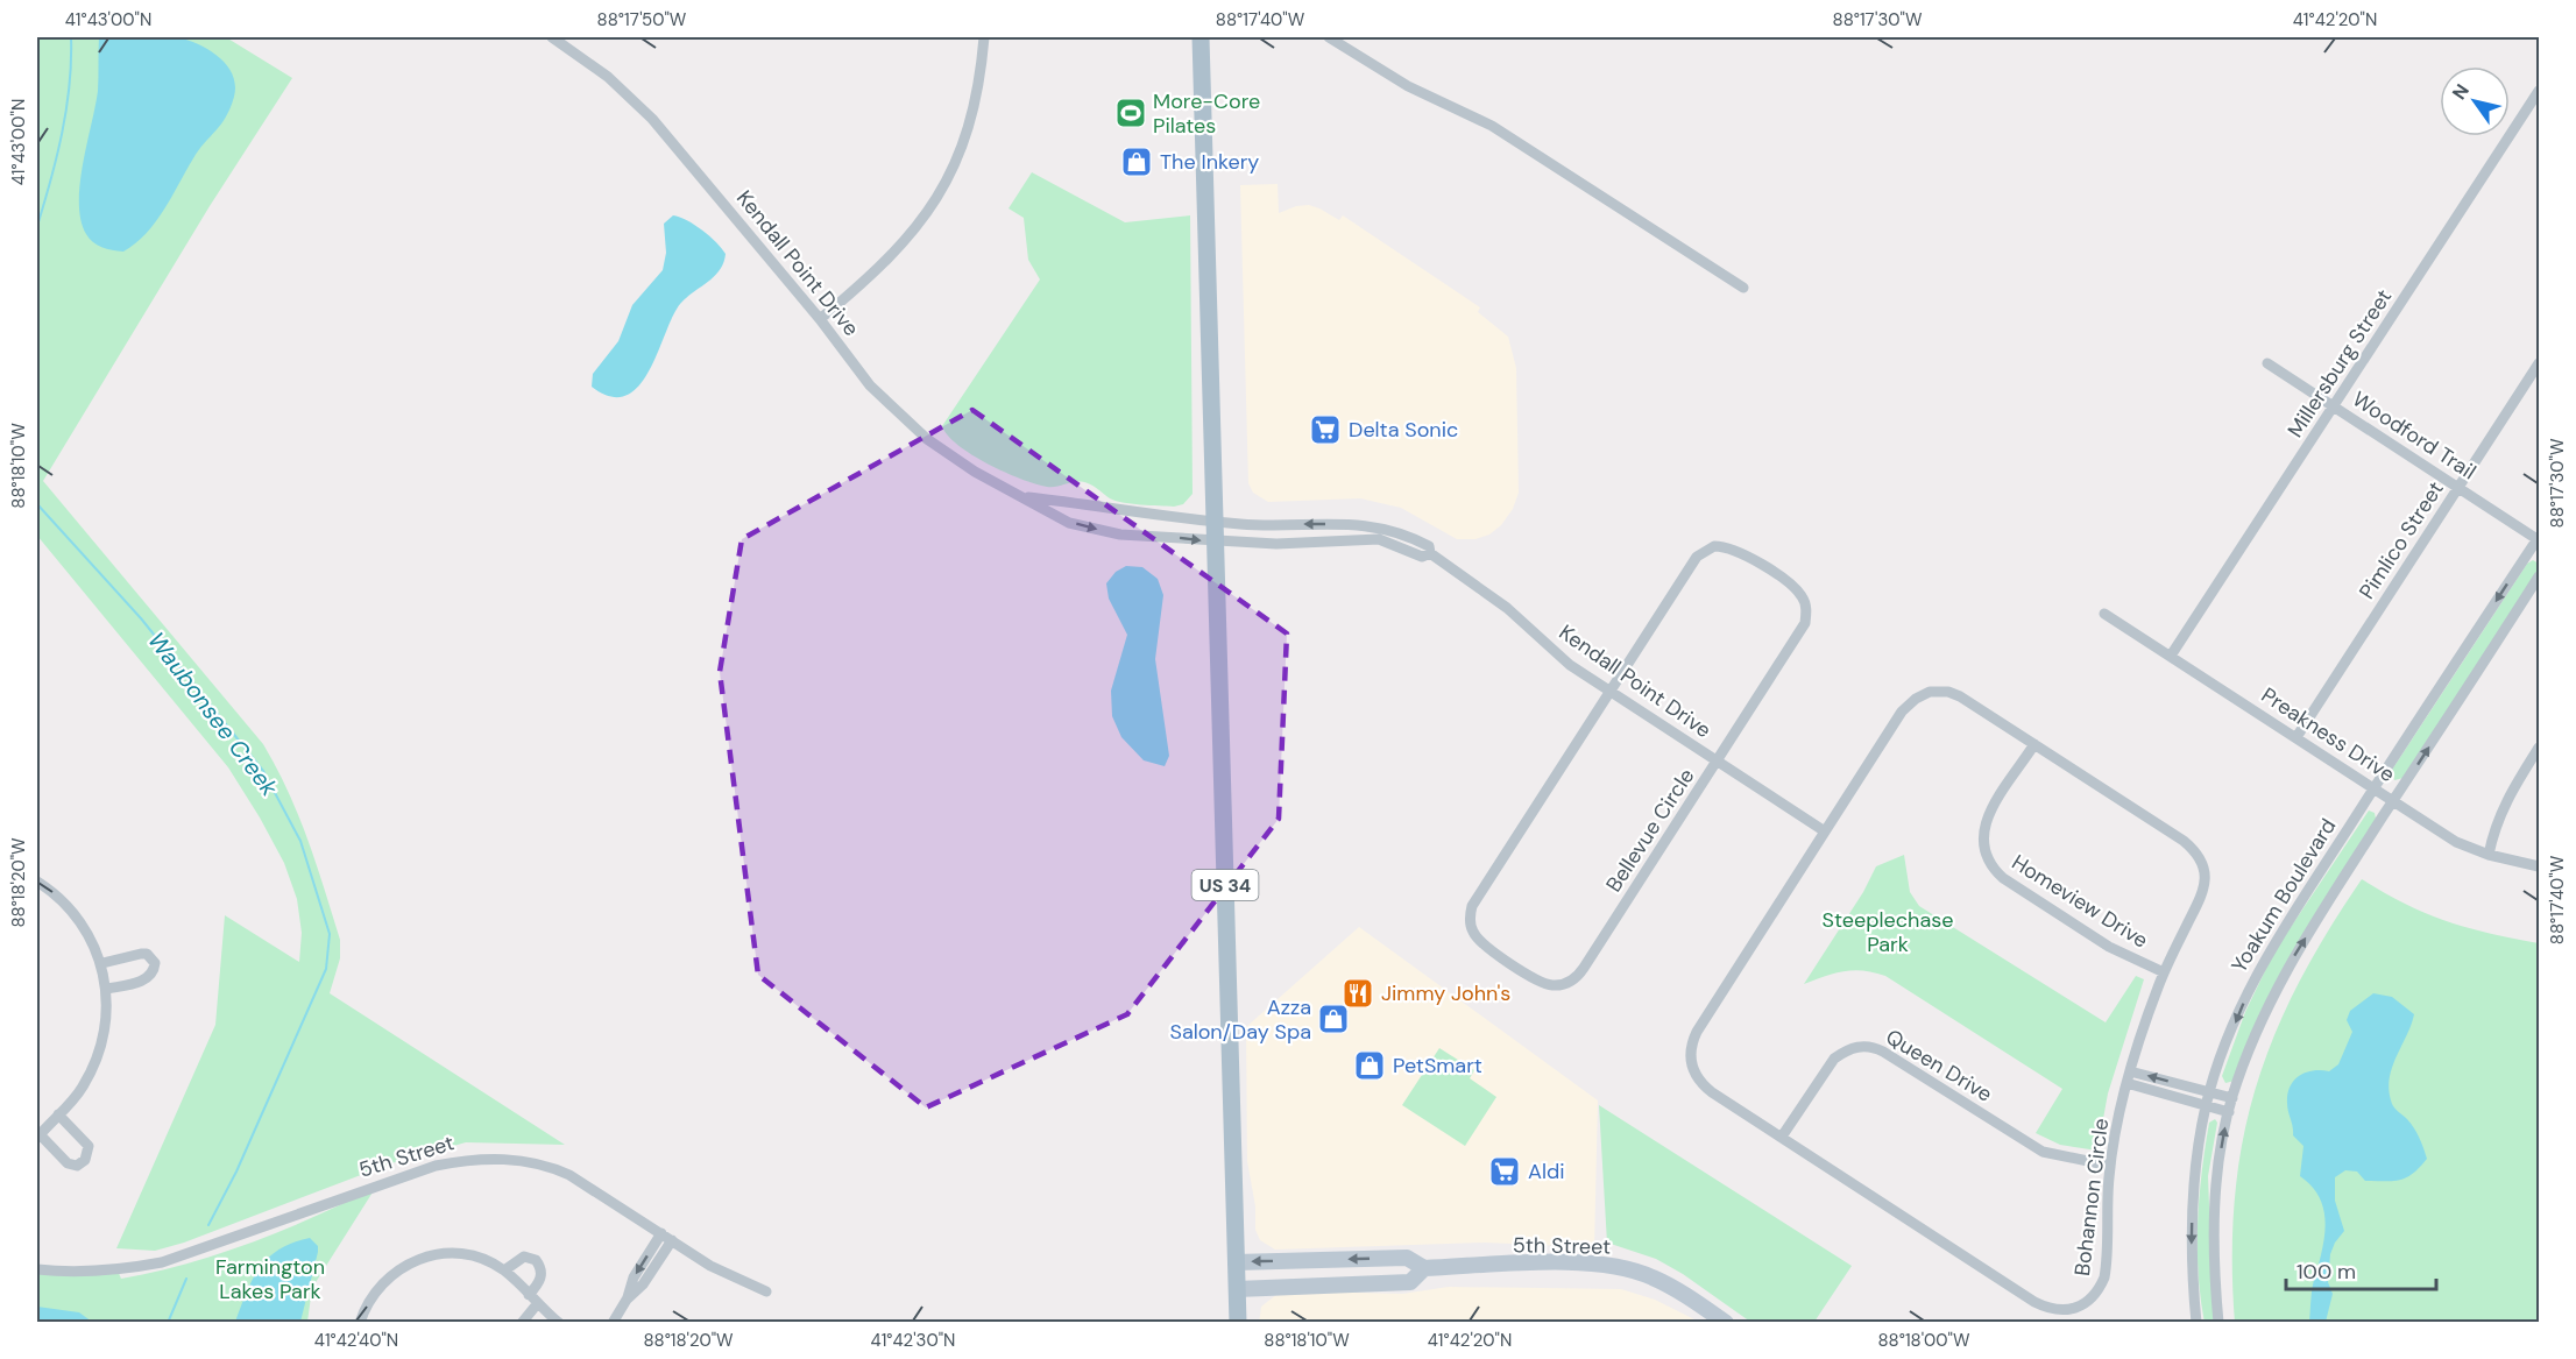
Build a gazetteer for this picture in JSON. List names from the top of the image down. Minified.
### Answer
{"streets":{"main road":["US 34"],"street":["Kendall Point Drive","Millersburg Street","Woodford Trail","Pimlico Street","Preakness Drive","Bellevue Circle","Yoakum Boulevard","Homeview Drive","Queen Drive","5th Street","Bohannon Circle"]},"crossings":[["Kendall Point Drive","Bellevue Circle"],["Kendall Point Drive","US 34"],["Kendall Point Drive","Bohannon Circle"],["Millersburg Street","Woodford Trail"],["Millersburg Street","Preakness Drive"],["Woodford Trail","Pimlico Street"],["Woodford Trail","Yoakum Boulevard"],["Pimlico Street","Preakness Drive"],["Preakness Drive","Yoakum Boulevard"],["US 34","5th Street"],["Homeview Drive","Bohannon Circle"],["Queen Drive","Bohannon Circle"]],"water":["Waubonsee Creek"],"parks":["Steeplechase Park","Farmington Lakes Park"],"places":{"sports":["More-Core Pilates"],"shop":["The Inkery","Azza Salon/Day Spa","PetSmart"],"supermarket":["Delta Sonic","Aldi"],"restaurant":["Jimmy John's"]},"scale_bar":"100 m","north":"top left","coordinates":["41°43'00\"N","88°17'50\"W","88°17'40\"W","88°17'30\"W","41°42'20\"N","88°18'10\"W","88°18'20\"W","41°42'40\"N","41°42'30\"N","88°18'00\"W"]}
